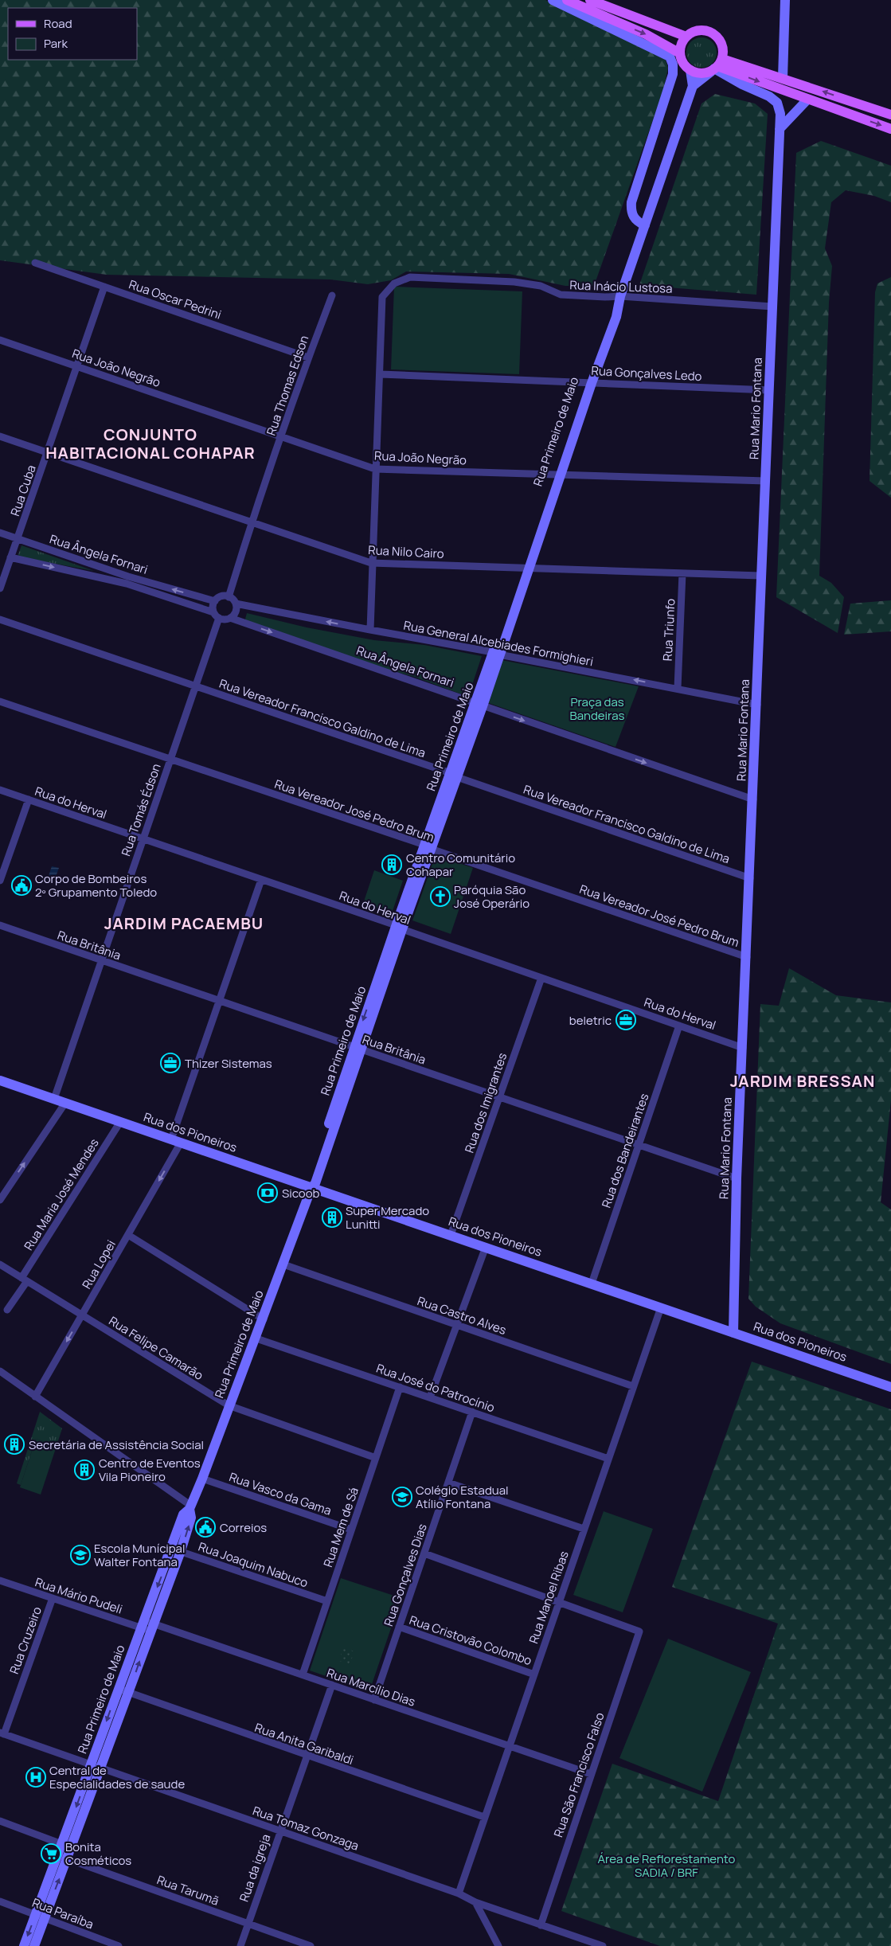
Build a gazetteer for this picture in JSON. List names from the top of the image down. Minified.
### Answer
{"streets":{"main road":["Rua Mario Fontana","Rua Primeiro de Maio","Rua dos Pioneiros"],"street":["Rua Inácio Lustosa","Rua Oscar Pedrini","Rua João Negrão","Rua Gonçalves Ledo","Rua Thomas Edson","Rua Cuba","Rua Nilo Cairo","Rua Ângela Fornari","Rua Triunfo","Rua General Alcebiades Formighieri","Rua Vereador Francisco Galdino de Lima","Rua do Herval","Rua Tomás Édson","Rua Vereador José Pedro Brum","Rua Britânia","Rua dos Imigrantes","Rua dos Bandeirantes","Rua Maria José Mendes","Rua Lopei","Rua Castro Alves","Rua Felipe Camarão","Rua José do Patrocínio","Rua Vasco da Gama","Rua Mem de Sá","Rua Joaquim Nabuco","Rua Gonçalves Dias","Rua Mário Pudeli","Rua Manoel Ribas","Rua Cruzeiro","Rua Cristovão Colombo","Rua Marcílio Dias","Rua Anita Garibaldi","Rua São Francisco Falso","Rua Tomaz Gonzaga","Rua da igreja","Rua Tarumã","Rua Paraíba"]},"crossings":[["Rua Inácio Lustosa","Rua Gonçalves Ledo"],["Rua Inácio Lustosa","Rua Mario Fontana"],["Rua Inácio Lustosa","Rua Primeiro de Maio"],["Rua Oscar Pedrini","Rua Thomas Edson"],["Rua Oscar Pedrini","Rua Cuba"],["Rua João Negrão","Rua Thomas Edson"],["Rua João Negrão","Rua Mario Fontana"],["Rua João Negrão","Rua Primeiro de Maio"],["Rua João Negrão","Rua Cuba"],["Rua Gonçalves Ledo","Rua Mario Fontana"],["Rua Gonçalves Ledo","Rua Primeiro de Maio"],["Rua Thomas Edson","Rua Nilo Cairo"],["Rua Thomas Edson","Rua Ângela Fornari"],["Rua Thomas Edson","Rua General Alcebiades Formighieri"],["Rua Thomas Edson","Rua Tomás Édson"],["Rua Mario Fontana","Rua Primeiro de Maio"],["Rua Mario Fontana","Rua Nilo Cairo"],["Rua Mario Fontana","Rua Ângela Fornari"],["Rua Mario Fontana","Rua General Alcebiades Formighieri"],["Rua Mario Fontana","Rua Vereador Francisco Galdino de Lima"],["Rua Mario Fontana","Rua do Herval"],["Rua Mario Fontana","Rua Vereador José Pedro Brum"],["Rua Mario Fontana","Rua Britânia"],["Rua Mario Fontana","Rua dos Pioneiros"],["Rua Primeiro de Maio","Rua Nilo Cairo"],["Rua Primeiro de Maio","Rua Ângela Fornari"],["Rua Primeiro de Maio","Rua General Alcebiades Formighieri"],["Rua Primeiro de Maio","Rua Vereador Francisco Galdino de Lima"],["Rua Primeiro de Maio","Rua do Herval"],["Rua Primeiro de Maio","Rua Vereador José Pedro Brum"],["Rua Primeiro de Maio","Rua Britânia"],["Rua Primeiro de Maio","Rua dos Pioneiros"],["Rua Primeiro de Maio","Rua Castro Alves"],["Rua Primeiro de Maio","Rua Felipe Camarão"],["Rua Primeiro de Maio","Rua José do Patrocínio"],["Rua Primeiro de Maio","Rua Vasco da Gama"],["Rua Primeiro de Maio","Rua Joaquim Nabuco"],["Rua Primeiro de Maio","Rua Mário Pudeli"],["Rua Primeiro de Maio","Rua Marcílio Dias"],["Rua Primeiro de Maio","Rua Anita Garibaldi"],["Rua Primeiro de Maio","Rua Tomaz Gonzaga"],["Rua Primeiro de Maio","Rua Tarumã"],["Rua Primeiro de Maio","Rua Paraíba"],["Rua Cuba","Rua Nilo Cairo"],["Rua Cuba","Rua Ângela Fornari"],["Rua Nilo Cairo","Rua Triunfo"],["Rua Ângela Fornari","Rua General Alcebiades Formighieri"],["Rua Ângela Fornari","Rua Tomás Édson"],["Rua Triunfo","Rua General Alcebiades Formighieri"],["Rua General Alcebiades Formighieri","Rua Tomás Édson"],["Rua Vereador Francisco Galdino de Lima","Rua Tomás Édson"],["Rua do Herval","Rua Tomás Édson"],["Rua do Herval","Rua dos Imigrantes"],["Rua do Herval","Rua dos Bandeirantes"],["Rua do Herval","Rua Lopei"],["Rua Tomás Édson","Rua Vereador José Pedro Brum"],["Rua Tomás Édson","Rua Britânia"],["Rua Tomás Édson","Rua dos Pioneiros"],["Rua Britânia","Rua dos Imigrantes"],["Rua Britânia","Rua dos Bandeirantes"],["Rua Britânia","Rua Lopei"],["Rua dos Imigrantes","Rua dos Pioneiros"],["Rua dos Pioneiros","Rua dos Bandeirantes"],["Rua dos Pioneiros","Rua Maria José Mendes"],["Rua dos Pioneiros","Rua Lopei"],["Rua dos Pioneiros","Rua Manoel Ribas"],["Rua Maria José Mendes","Rua Felipe Camarão"],["Rua Lopei","Rua Felipe Camarão"],["Rua Castro Alves","Rua Manoel Ribas"],["Rua Felipe Camarão","Rua Mem de Sá"],["Rua José do Patrocínio","Rua Mem de Sá"],["Rua José do Patrocínio","Rua Gonçalves Dias"],["Rua José do Patrocínio","Rua Manoel Ribas"],["Rua Vasco da Gama","Rua Mem de Sá"],["Rua Mem de Sá","Rua Joaquim Nabuco"],["Rua Mem de Sá","Rua Marcílio Dias"],["Rua Gonçalves Dias","Rua Cristovão Colombo"],["Rua Gonçalves Dias","Rua Marcílio Dias"],["Rua Mário Pudeli","Rua Cruzeiro"],["Rua Mário Pudeli","Rua Marcílio Dias"],["Rua Manoel Ribas","Rua Cristovão Colombo"],["Rua Manoel Ribas","Rua Marcílio Dias"],["Rua Manoel Ribas","Rua Anita Garibaldi"],["Rua Manoel Ribas","Rua São Francisco Falso"],["Rua Manoel Ribas","Rua Tomaz Gonzaga"],["Rua Cruzeiro","Rua Tomaz Gonzaga"],["Rua Marcílio Dias","Rua São Francisco Falso"],["Rua Marcílio Dias","Rua da igreja"],["Rua Anita Garibaldi","Rua da igreja"],["Rua São Francisco Falso","Rua Tomaz Gonzaga"],["Rua Tomaz Gonzaga","Rua da igreja"],["Rua da igreja","Rua Tarumã"]],"one_way":["Rua General Alcebiades Formighieri","Rua Lopei"],"districts":["CONJUNTO HABITACIONAL COHAPAR","JARDIM PACAEMBU","JARDIM BRESSAN"],"parks":["Praça das Bandeiras","Área de Reflorestamento SADIA / BRF"],"places":{"building":["Centro Comunitário Cohapar","Super Mercado Lunitti","Secretária de Assistência Social","Centro de Eventos Vila Pioneiro"],"public building":["Corpo de Bombeiros 2º Grupamento Toledo","Correios"],"church":["Paróquia São José Operário"],"office":["beletric","Thizer Sistemas"],"bank":["Sicoob"],"school or university":["Colégio Estadual Atílio Fontana","Escola Munícipal Walter Fontana"],"hospital":["Central de Especialidades de saude"],"supermarket":["Bonita Cosméticos"]},"legend":["Road","Park"]}
